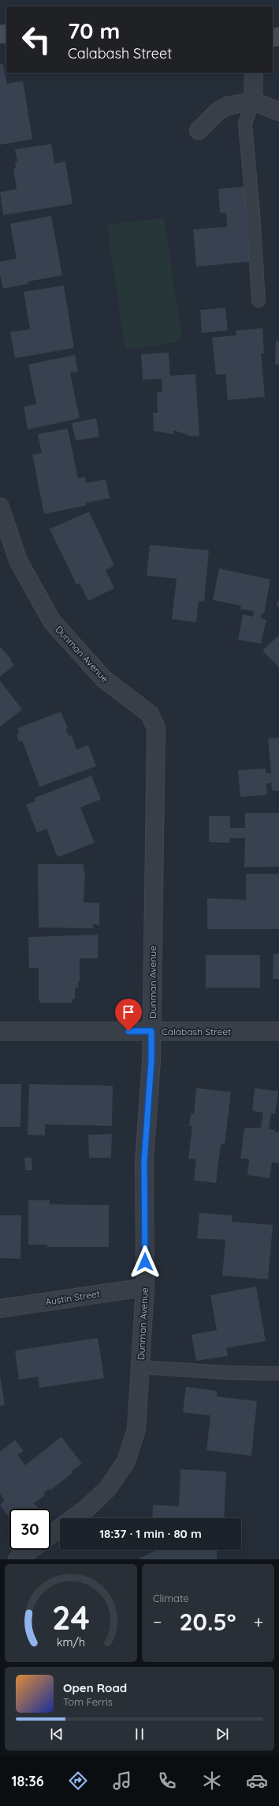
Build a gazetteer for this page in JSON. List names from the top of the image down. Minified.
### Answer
{"streets":{"street":["Dunman Avenue","Calabash Street","Austin Street"]},"crossings":[["Dunman Avenue","Calabash Street"],["Dunman Avenue","Austin Street"]],"page":{"turn":["70 m","Calabash Street"],"limit":"30","trip":"18:37 · 1 min · 80 m","tile":"Climate","heat":["−","20.5°","+"],"song":["Open Road","Tom Ferris"],"tabs":"18:36","gauge":["24","km/h"]}}
